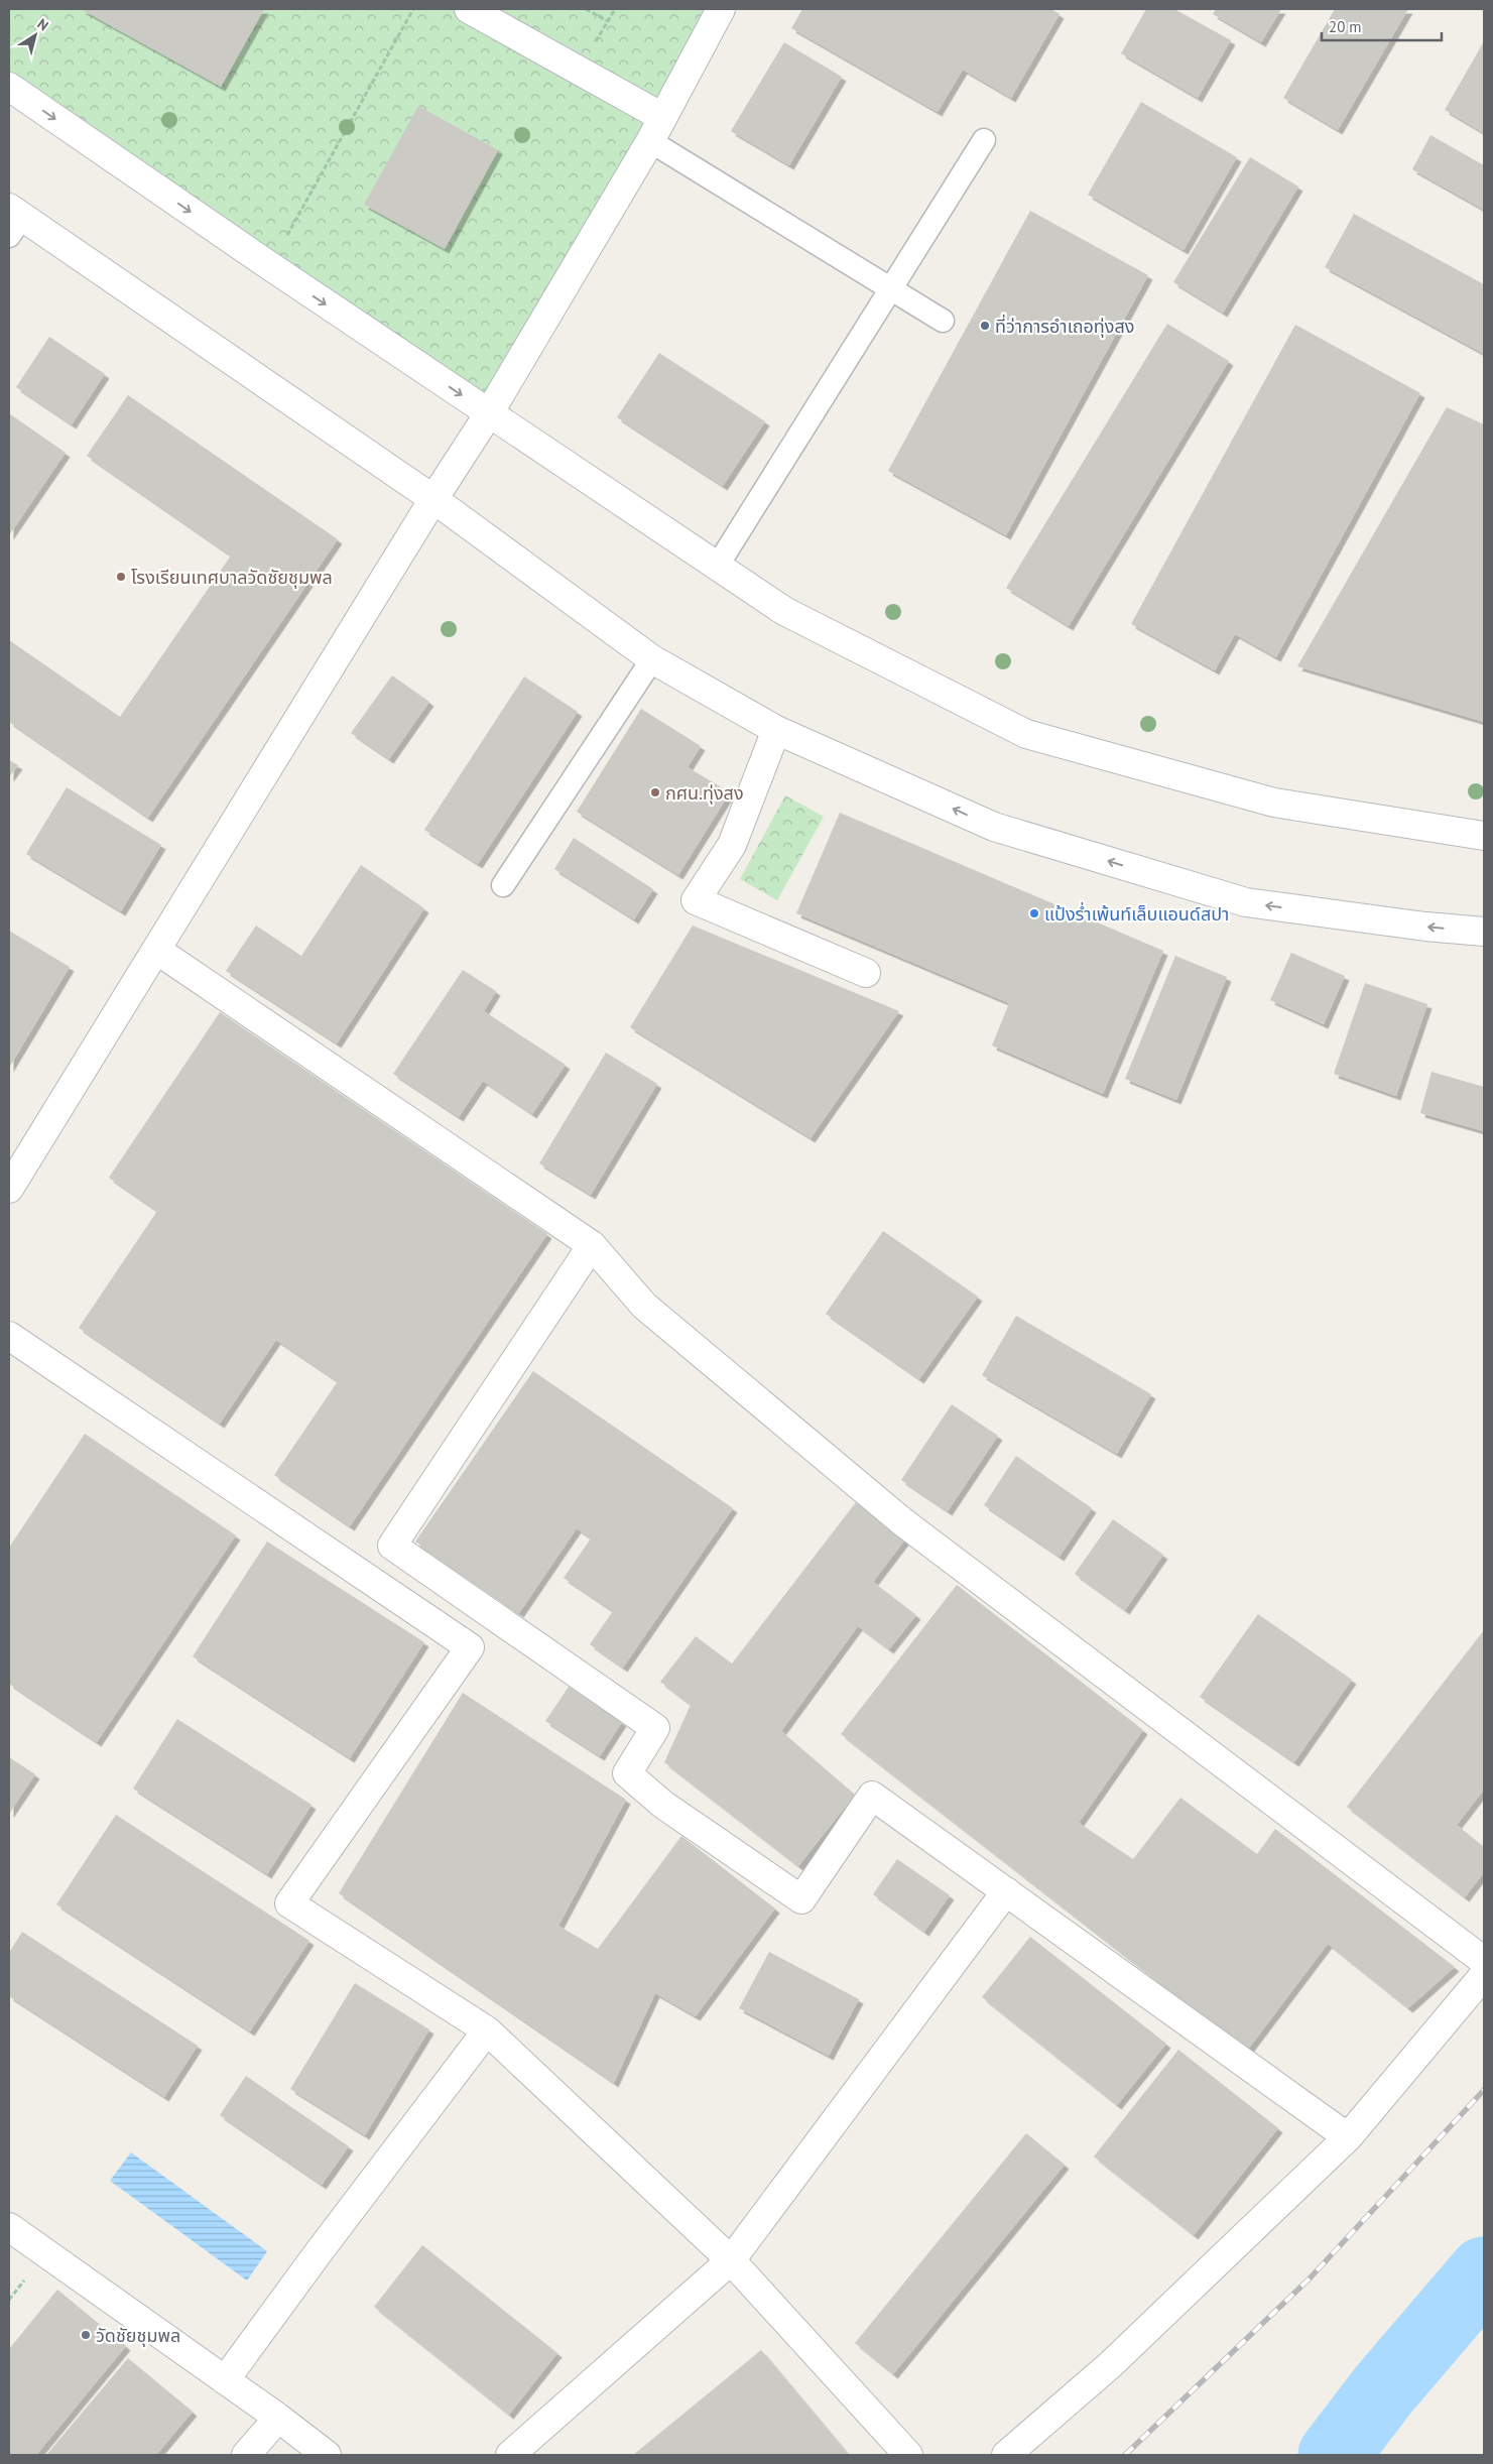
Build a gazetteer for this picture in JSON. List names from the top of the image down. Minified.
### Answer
{"places":["ที่ว่าการอำเถอทุ่งสง","โรงเรียนเทศบาลวัดชัยชุมพล","กศน.ทุ่งสง","แป้งร่ำเพ้นท์เล็บแอนด์สปา","วัดชัยชุมพล"],"scale_bar":"20 m","north":"top right"}
